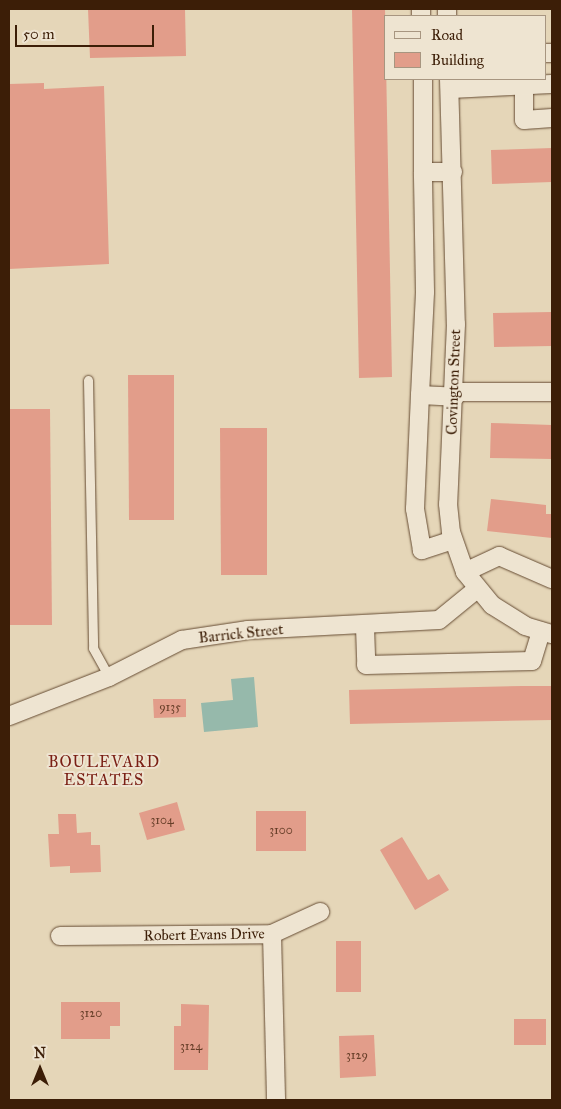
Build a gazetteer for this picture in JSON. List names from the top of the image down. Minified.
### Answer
{"streets":{"street":["Covington Street","Barrick Street","Robert Evans Drive"]},"crossings":[["Covington Street","Barrick Street"]],"districts":["BOULEVARD ESTATES"],"house_numbers":["9135","3104","3100","3120","3124","3129"],"legend":["Road","Building"],"scale_bar":"50 m","north":"top"}
